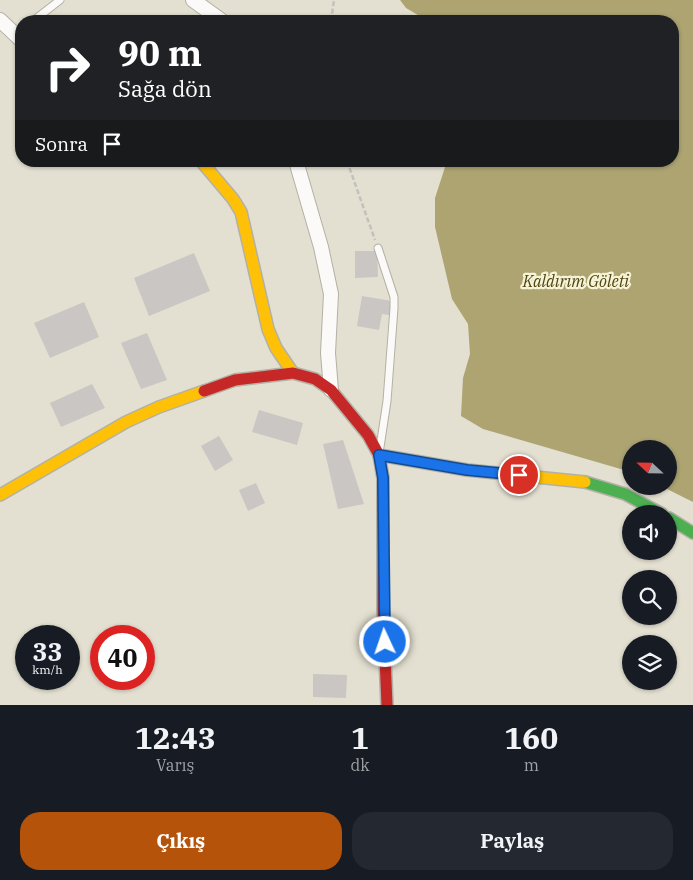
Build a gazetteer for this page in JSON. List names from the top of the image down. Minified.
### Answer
{"water":["Kaldırım Göleti"],"north":"left","page":{"turn":["90 m","Sağa dön"],"then":"Sonra","speed":"33 km/h","limit":"40","eta":["12:43","Varış","1","dk","160","m"],"buttons":["Çıkış","Paylaş"]}}
